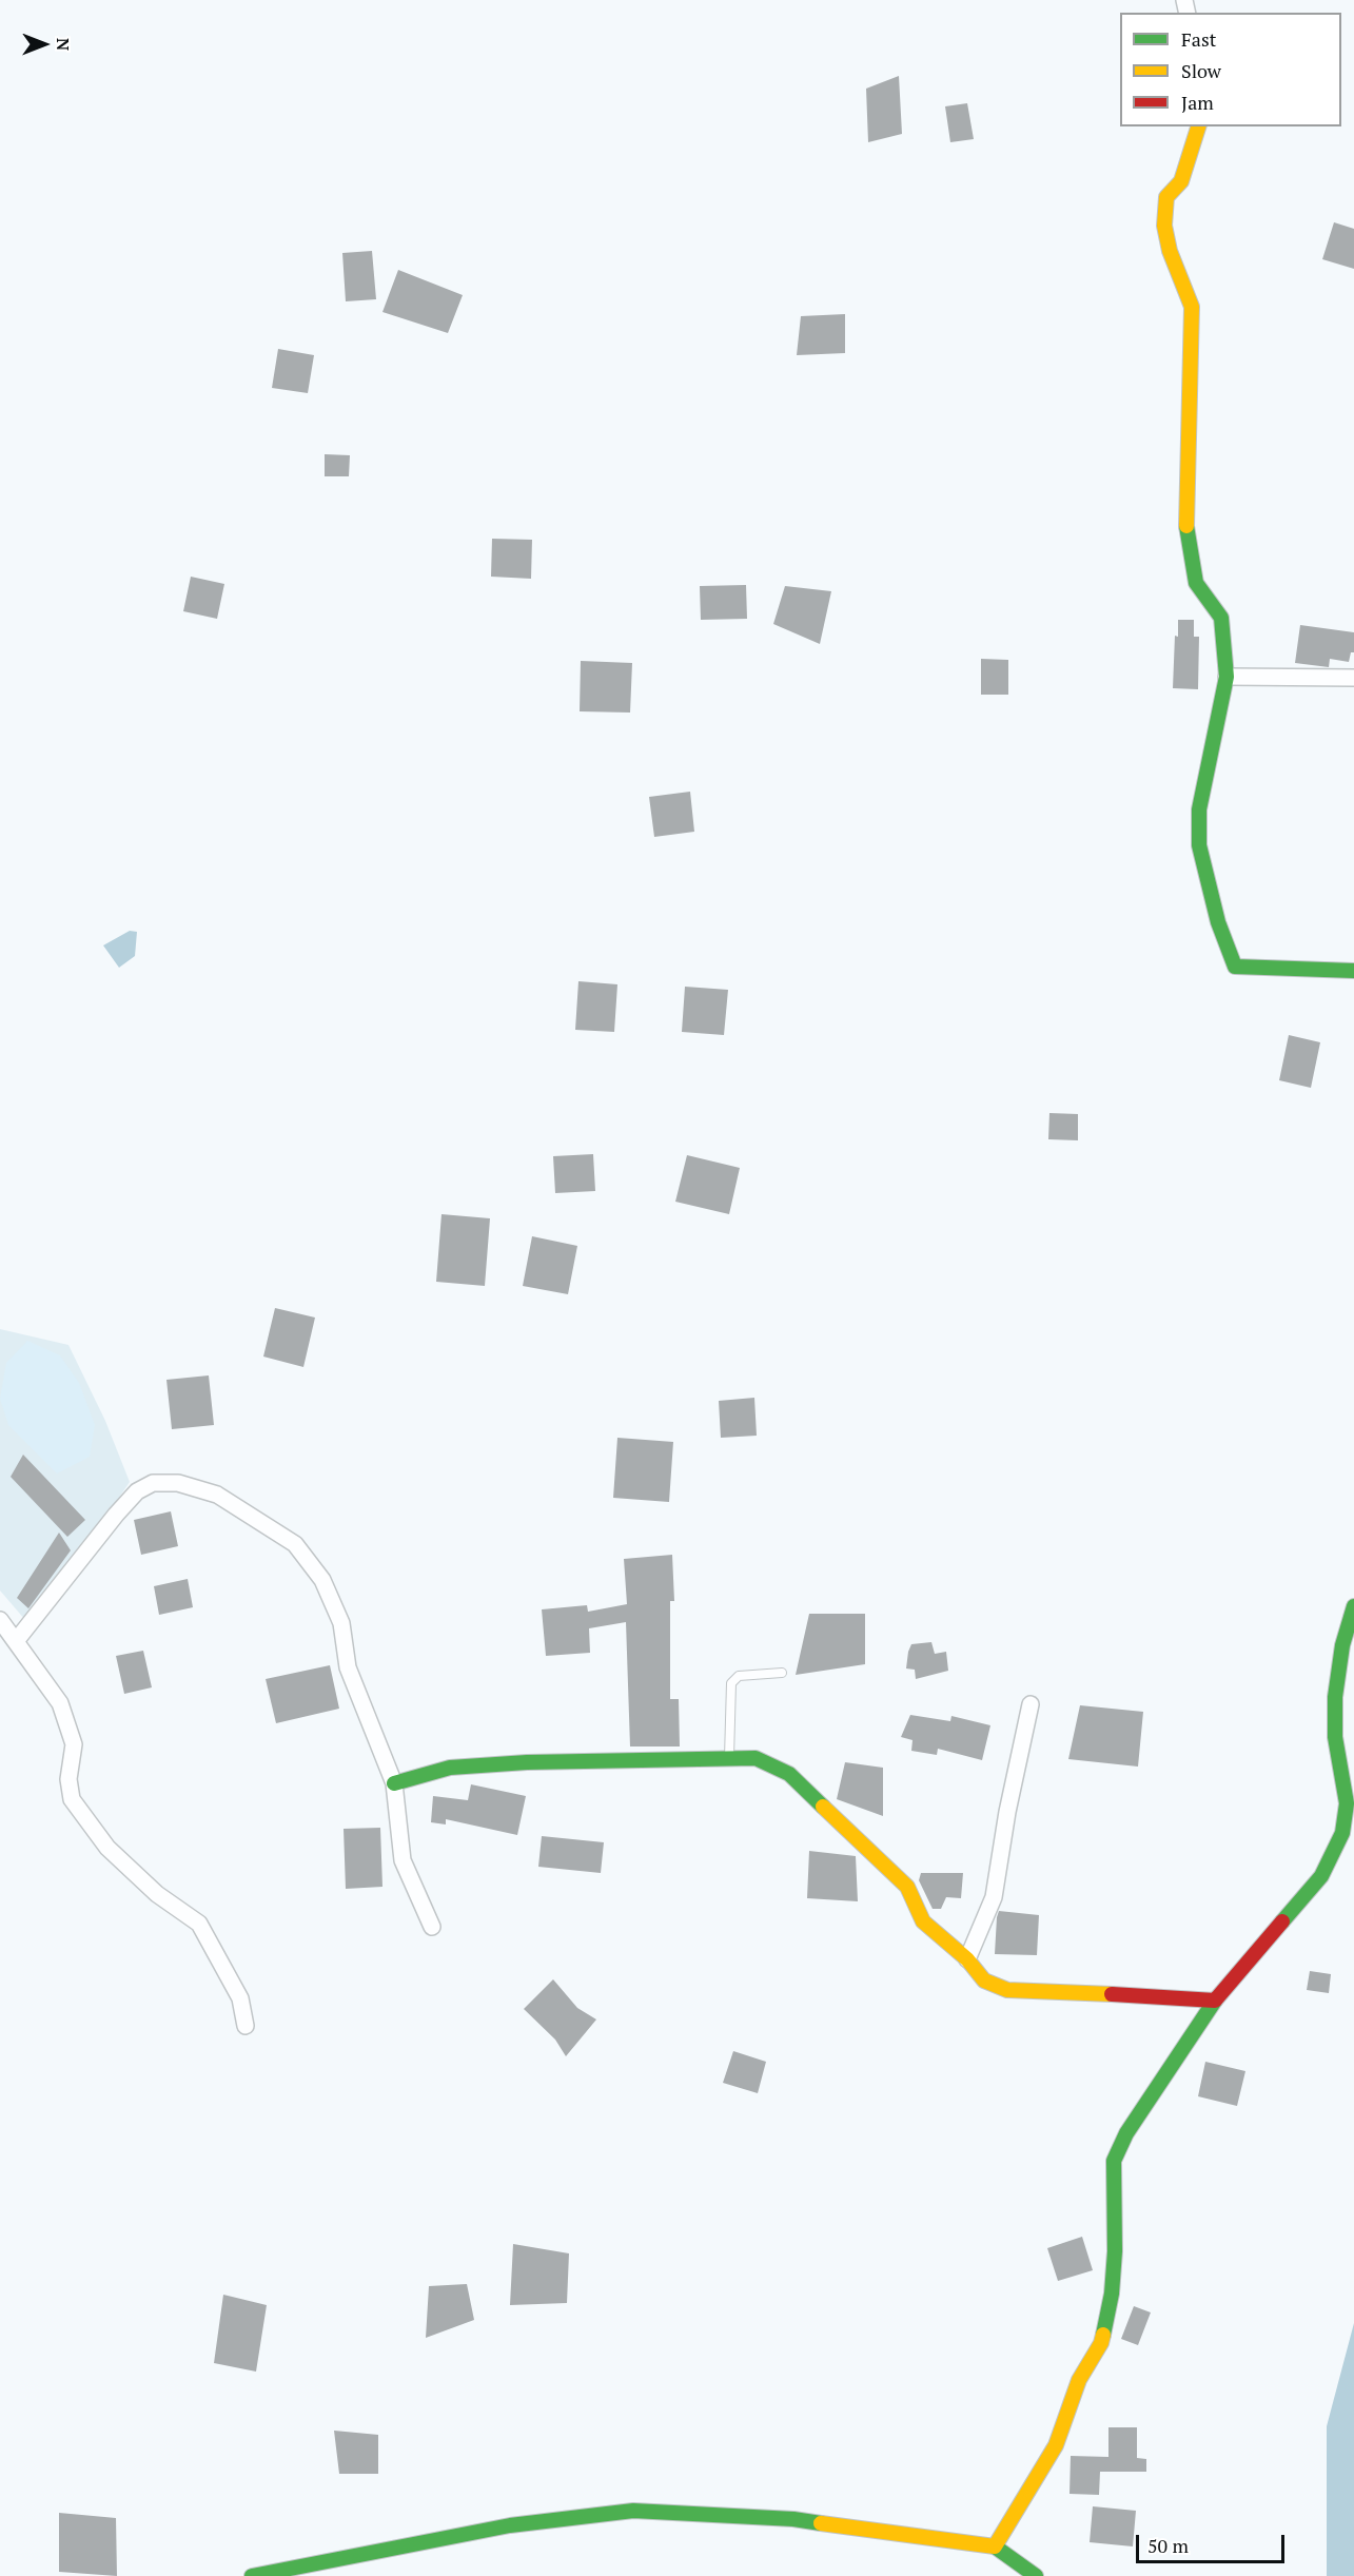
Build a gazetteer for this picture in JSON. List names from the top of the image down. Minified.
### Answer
{"legend":["Fast","Slow","Jam"],"scale_bar":"50 m","north":"right"}
